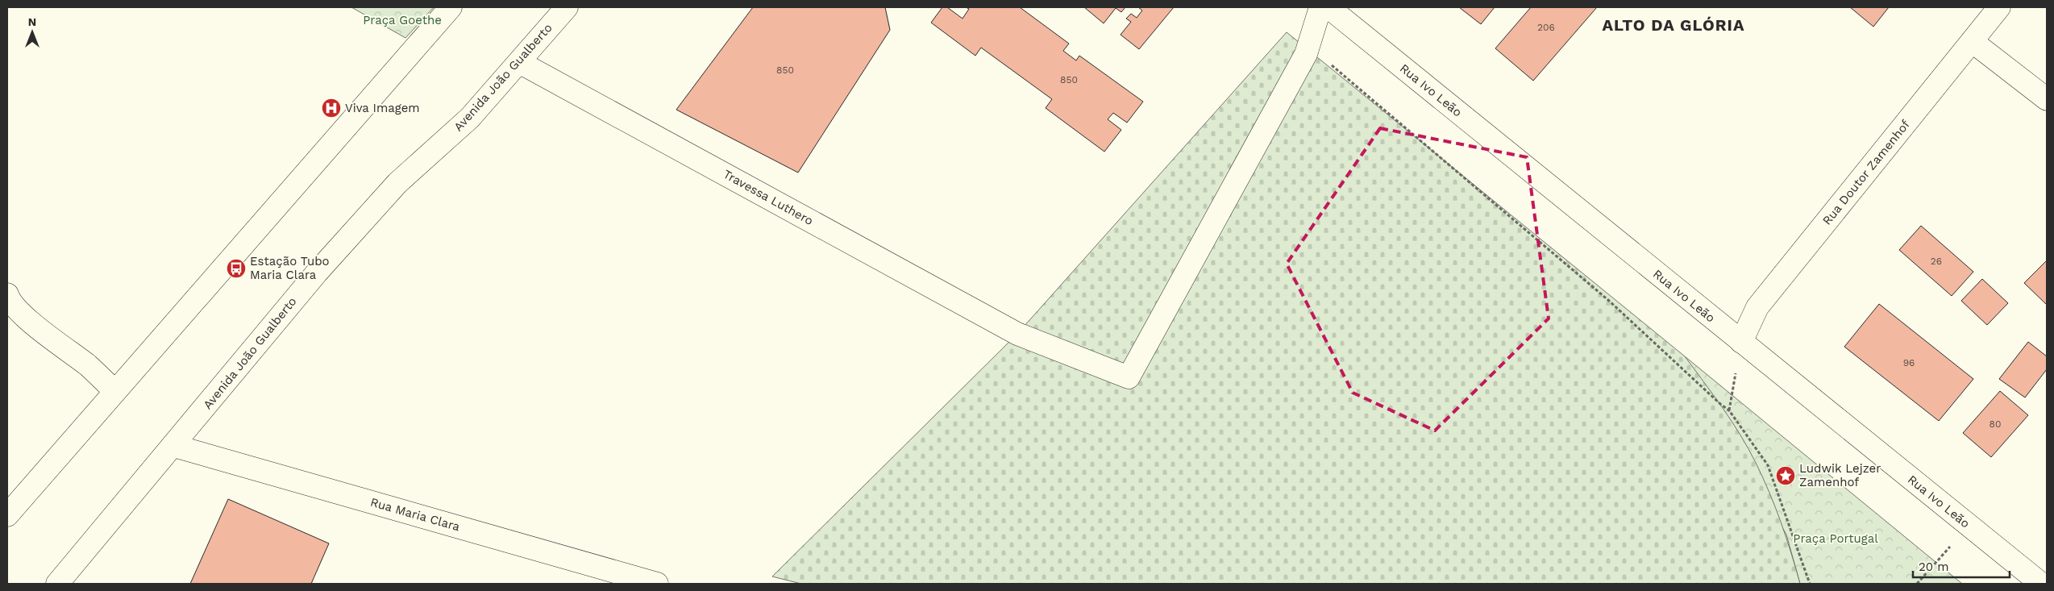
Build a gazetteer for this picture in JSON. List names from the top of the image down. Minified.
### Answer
{"streets":{"street":["Avenida João Gualberto","Rua Ivo Leão","Rua Doutor Zamenhof","Travessa Luthero","Rua Maria Clara"]},"crossings":[["Avenida João Gualberto","Travessa Luthero"],["Avenida João Gualberto","Rua Maria Clara"],["Rua Ivo Leão","Rua Doutor Zamenhof"]],"districts":["ALTO DA GLÓRIA"],"parks":["Praça Goethe","Praça Portugal"],"places":{"hospital":["Viva Imagem"],"bus stop":["Estação Tubo Maria Clara"],"place":["Ludwik Lejzer Zamenhof"]},"house_numbers":["206","850","850","26","96","80"],"scale_bar":"20 m","north":"top"}
